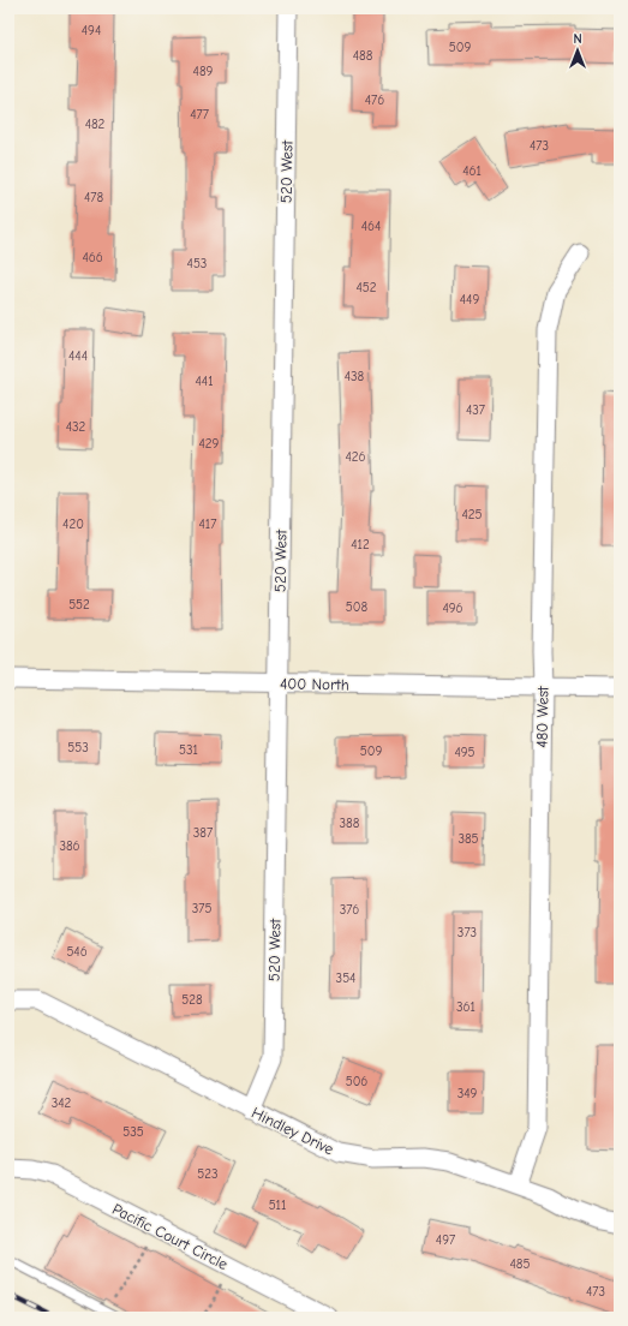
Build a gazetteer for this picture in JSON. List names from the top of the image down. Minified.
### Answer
{"streets":{"street":["520 West","400 North","480 West","Hindley Drive","Pacific Court Circle"]},"crossings":[["520 West","400 North"],["520 West","Hindley Drive"],["400 North","480 West"],["480 West","Hindley Drive"]],"house_numbers":["494","509","488","489","476","477","482","473","461","478","464","466","453","452","449","444","438","441","437","432","429","426","425","420","417","412","552","508","496","553","531","509","495","388","387","385","386","375","376","373","546","354","528","361","506","349","342","535","523","511","497","485","473"],"north":"top"}
